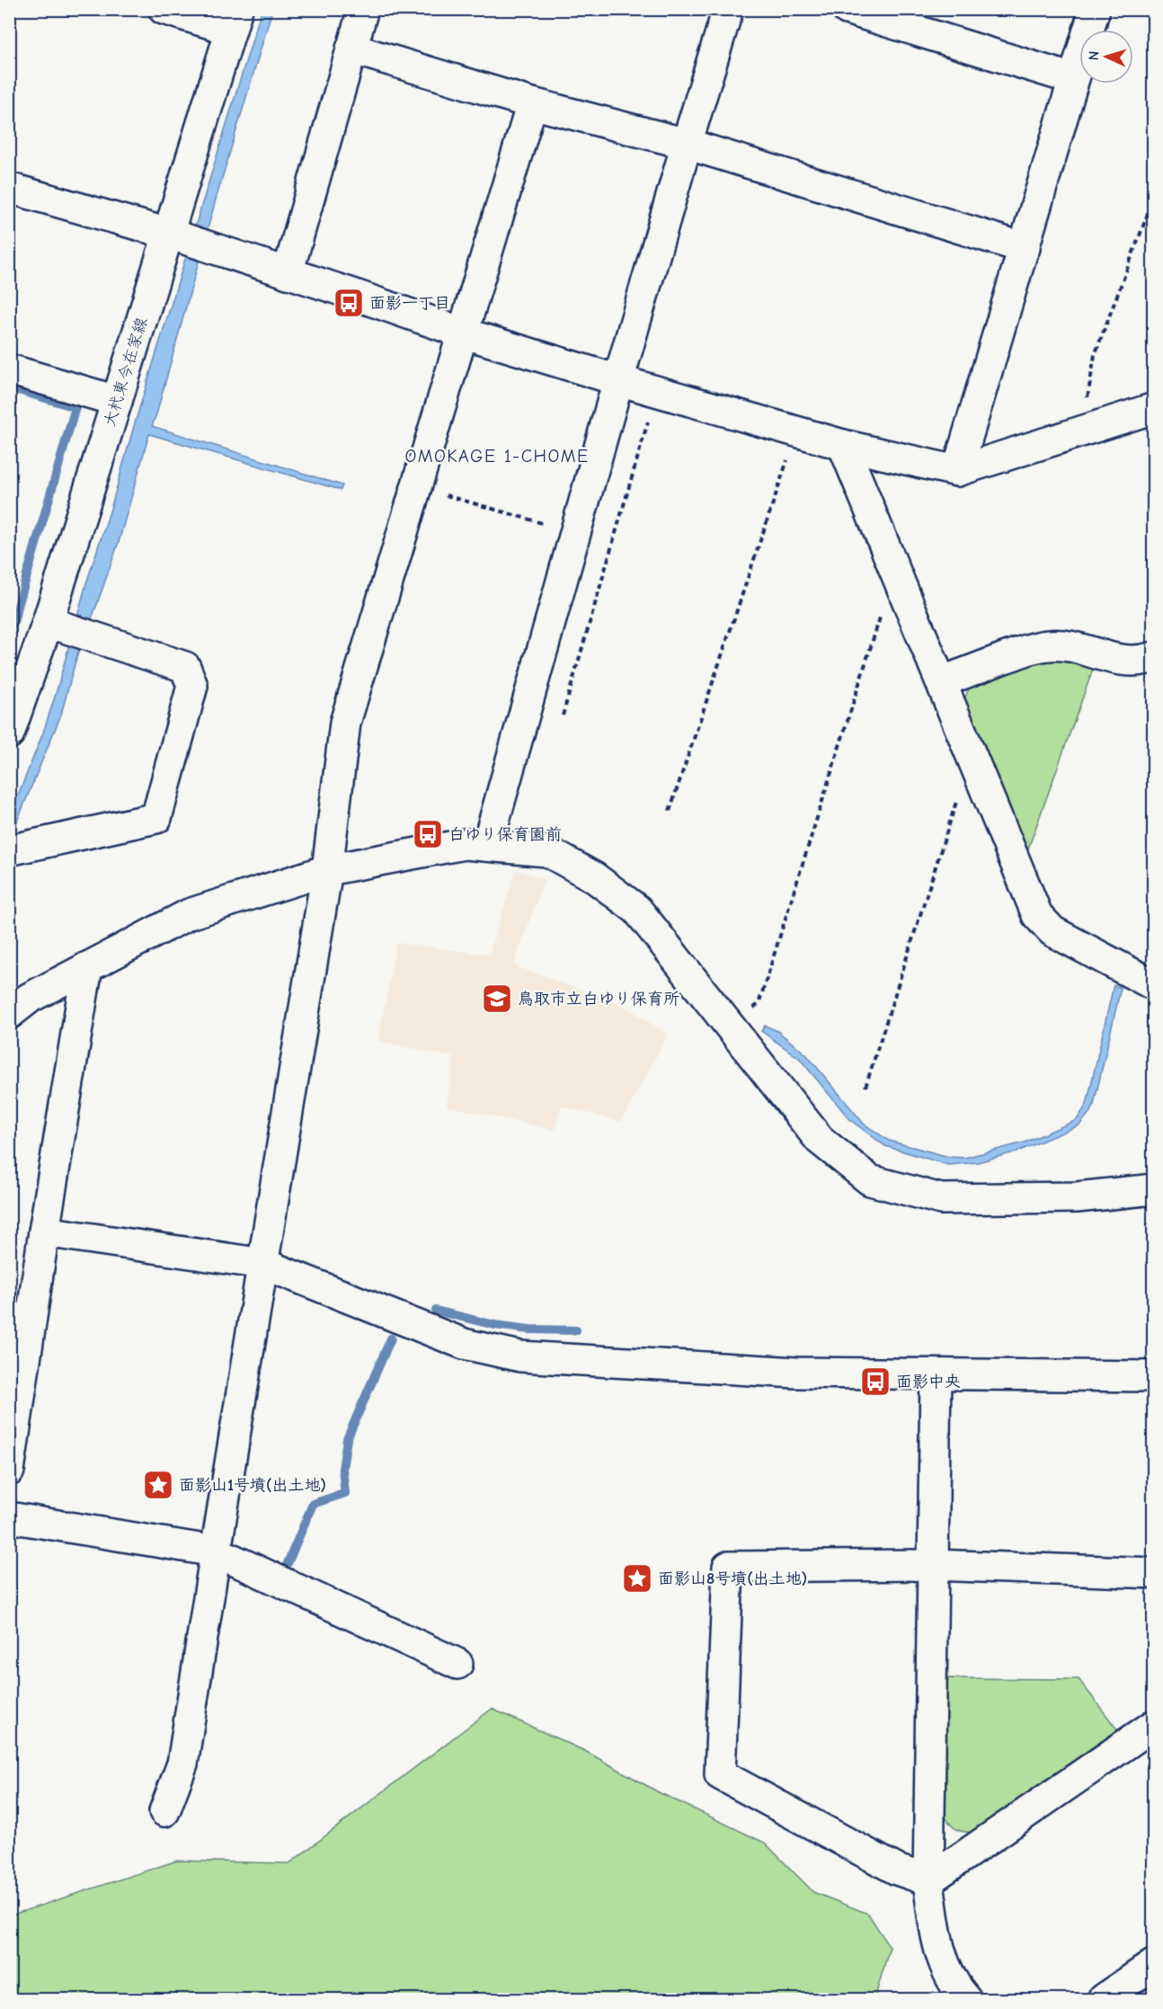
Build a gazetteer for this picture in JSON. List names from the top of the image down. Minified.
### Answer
{"streets":{"street":["大杙東今在家線"]},"districts":["OMOKAGE 1-CHOME"],"places":{"bus stop":["面影一丁目","白ゆり保育園前","面影中央"],"school or university":["鳥取市立白ゆり保育所"],"place":["面影山1号墳(出土地)","面影山8号墳(出土地)"]},"north":"left"}
